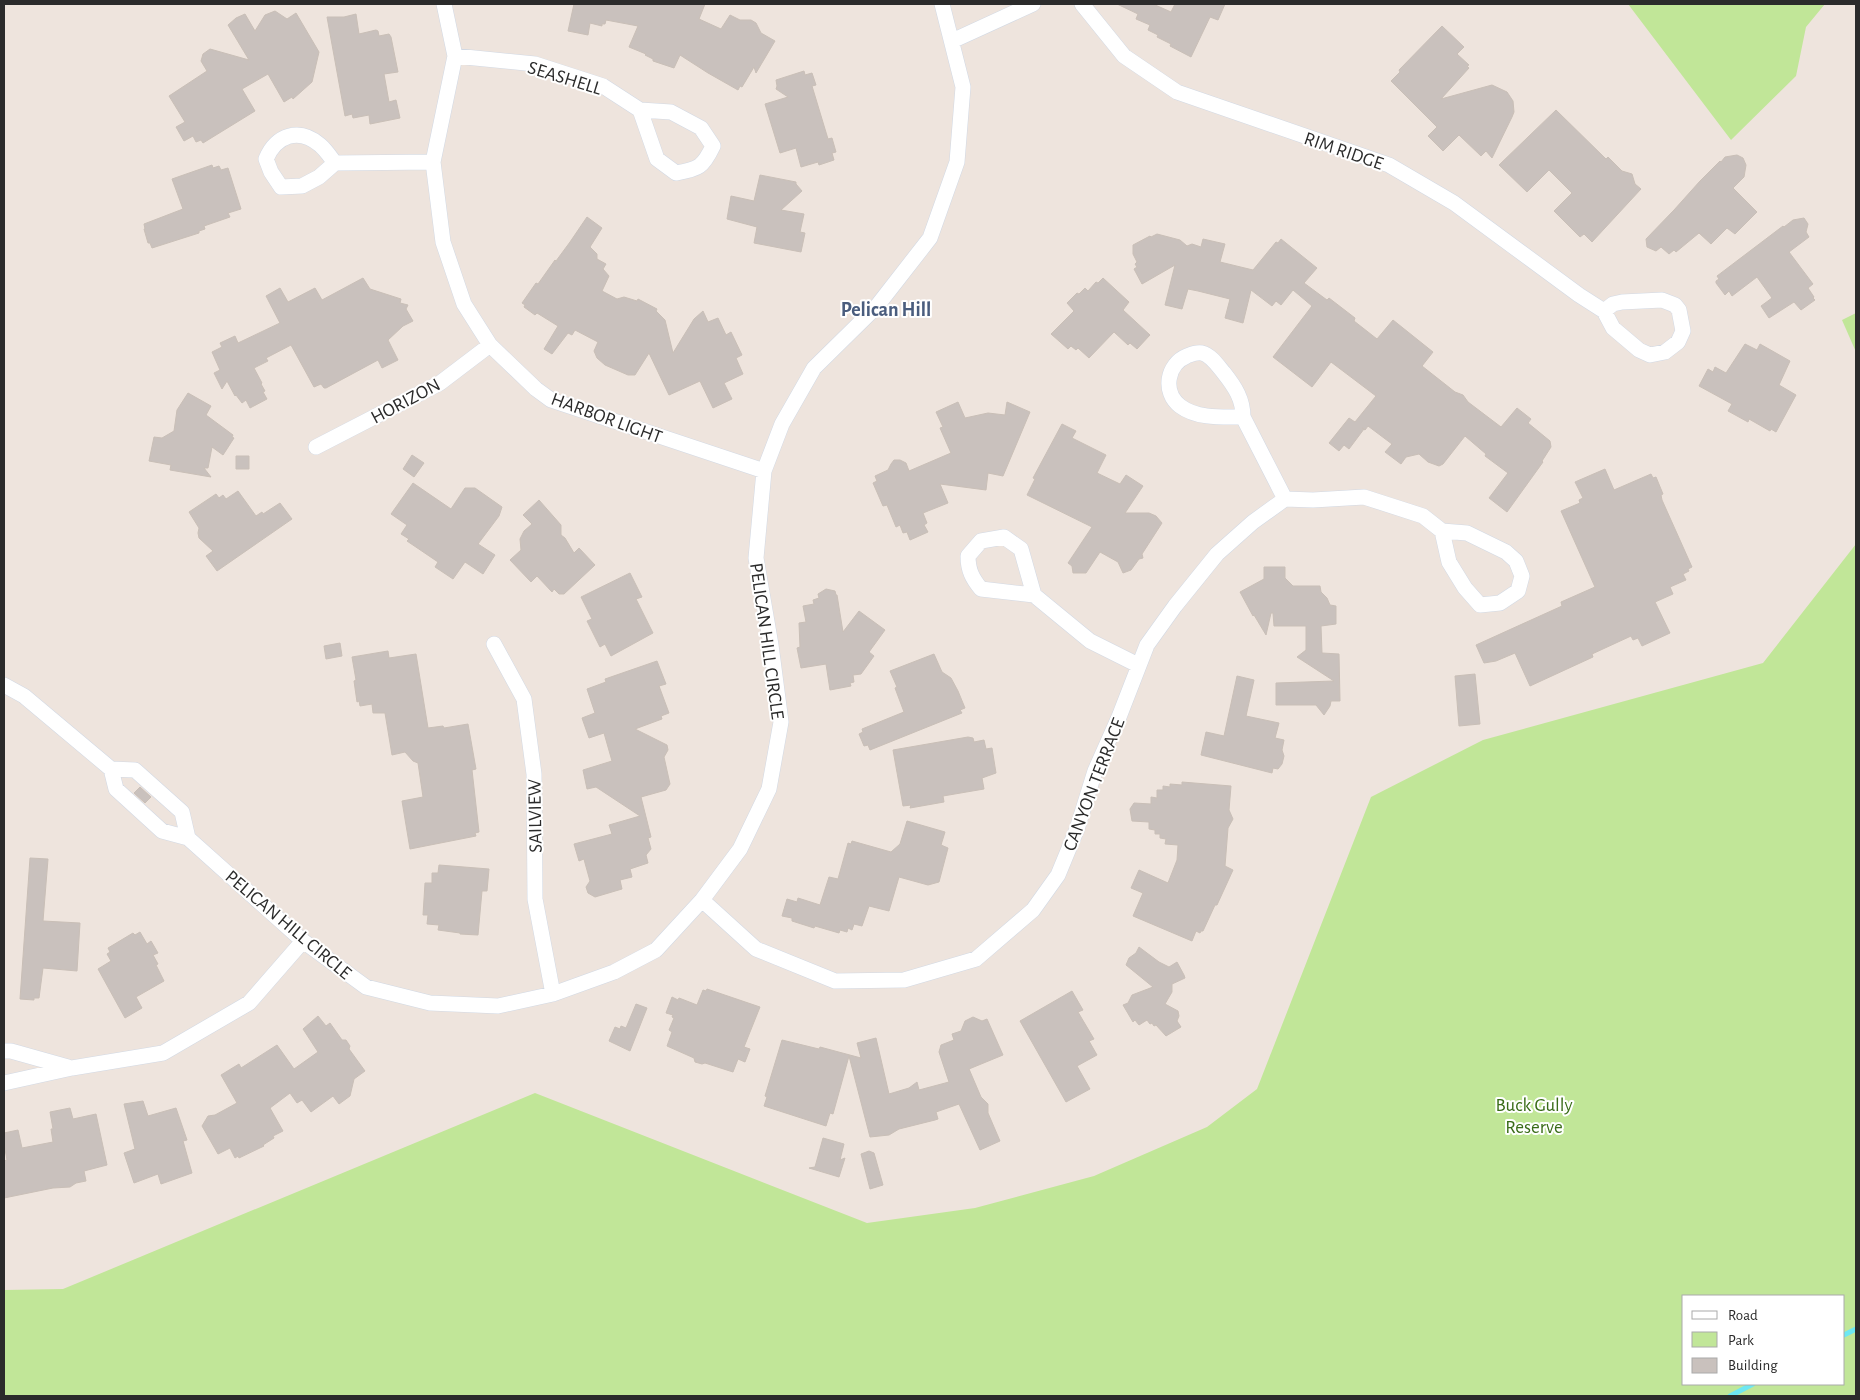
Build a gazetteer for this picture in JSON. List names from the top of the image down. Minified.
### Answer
{"streets":{"street":["SEASHELL","RIM RIDGE","HORIZON","HARBOR LIGHT","PELICAN HILL CIRCLE","CANYON TERRACE","SAILVIEW"]},"crossings":[["SEASHELL","HARBOR LIGHT"],["HORIZON","HARBOR LIGHT"],["HARBOR LIGHT","PELICAN HILL CIRCLE"],["PELICAN HILL CIRCLE","CANYON TERRACE"],["PELICAN HILL CIRCLE","SAILVIEW"]],"districts":["Pelican Hill"],"parks":["Buck Gully Reserve"],"legend":["Road","Park","Building"]}
